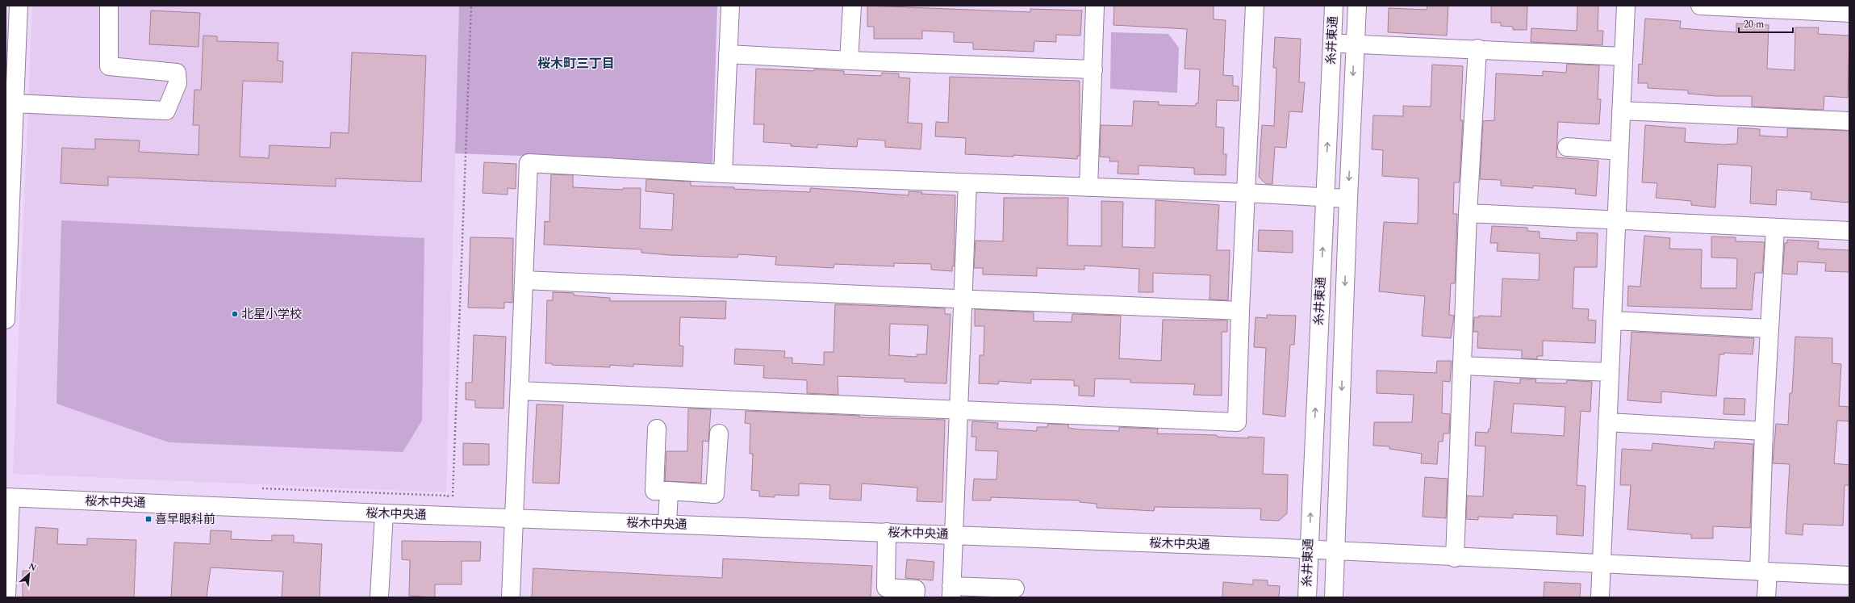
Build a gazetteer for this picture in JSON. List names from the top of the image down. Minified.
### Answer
{"streets":{"street":["糸井東通","桜木中央通"]},"crossings":[["糸井東通","桜木中央通"]],"districts":["桜木町三丁目"],"places":{"other":["北星小学校"],"transit":["喜早眼科前"]},"scale_bar":"20 m","north":"top right"}
